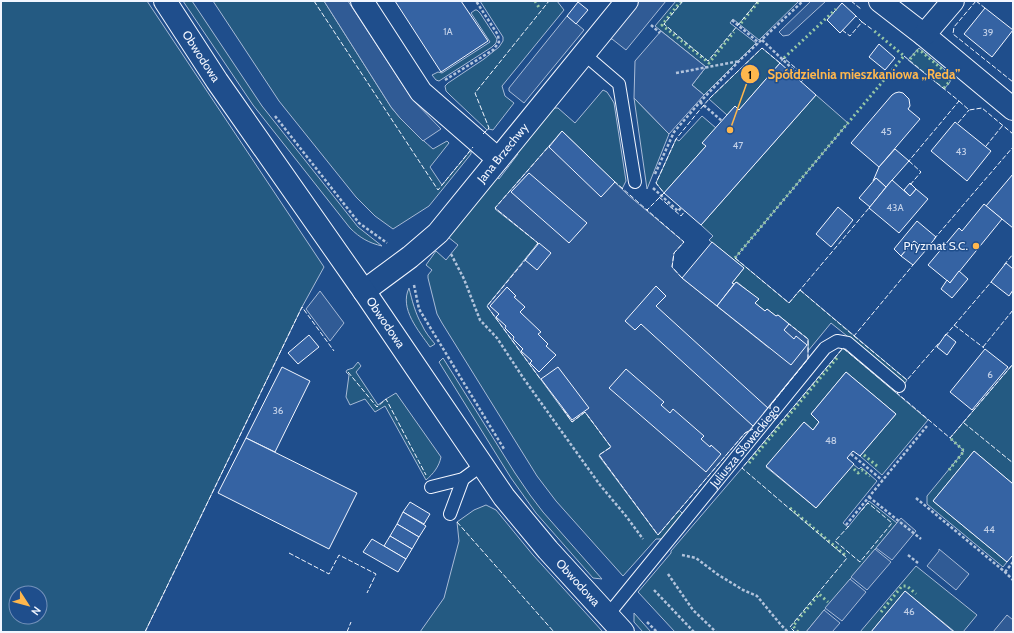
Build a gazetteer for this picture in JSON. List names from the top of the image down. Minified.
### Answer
{"streets":{"street":["Obwodowa","Jana Brzechwy"],"lane":["Juliusza Słowackiego"]},"crossings":[["Obwodowa","Jana Brzechwy"],["Obwodowa","Juliusza Słowackiego"]],"places":["Spółdzielnia mieszkaniowa „Reda”","Pryzmat S.C."],"house_numbers":["1A","39","45","47","43","43A","6","36","48","44","46"],"north":"bottom right"}
